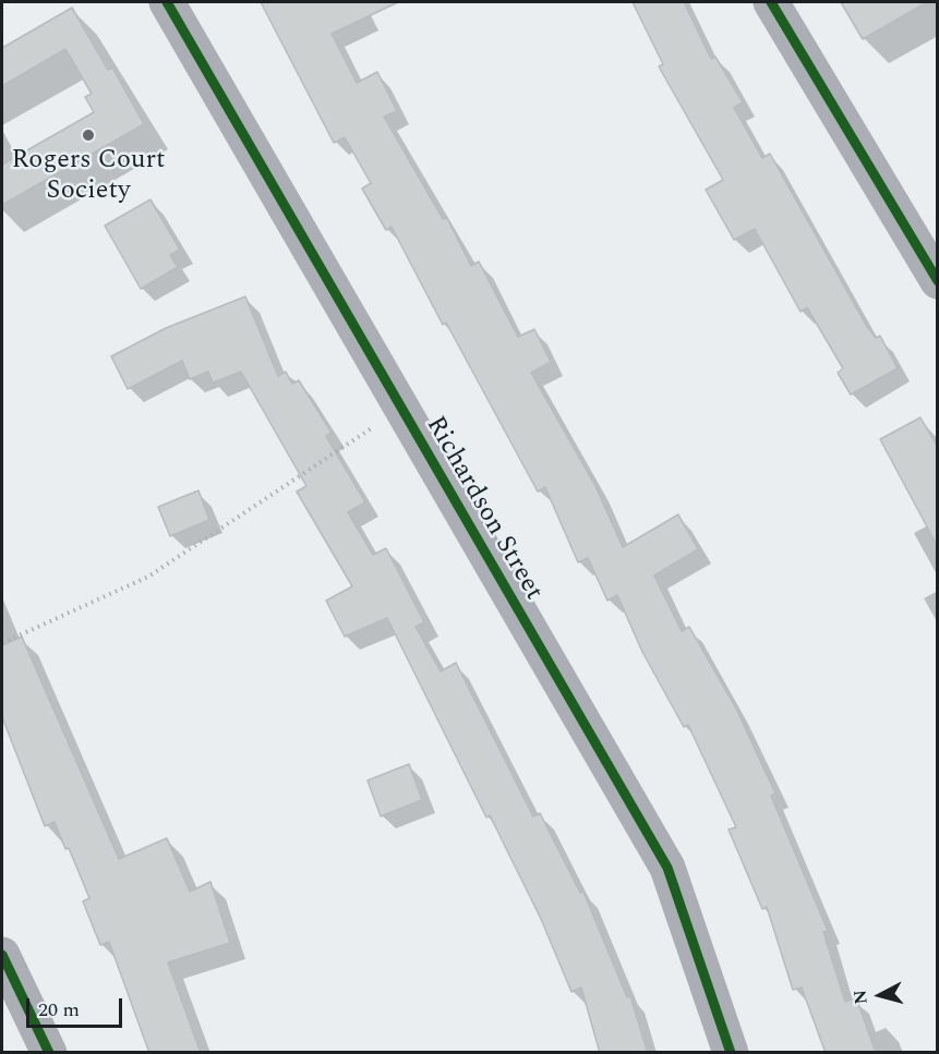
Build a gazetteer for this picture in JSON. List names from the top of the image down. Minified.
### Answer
{"streets":{"street":["Richardson Street"]},"places":["Rogers Court Society"],"scale_bar":"20 m","north":"left"}
